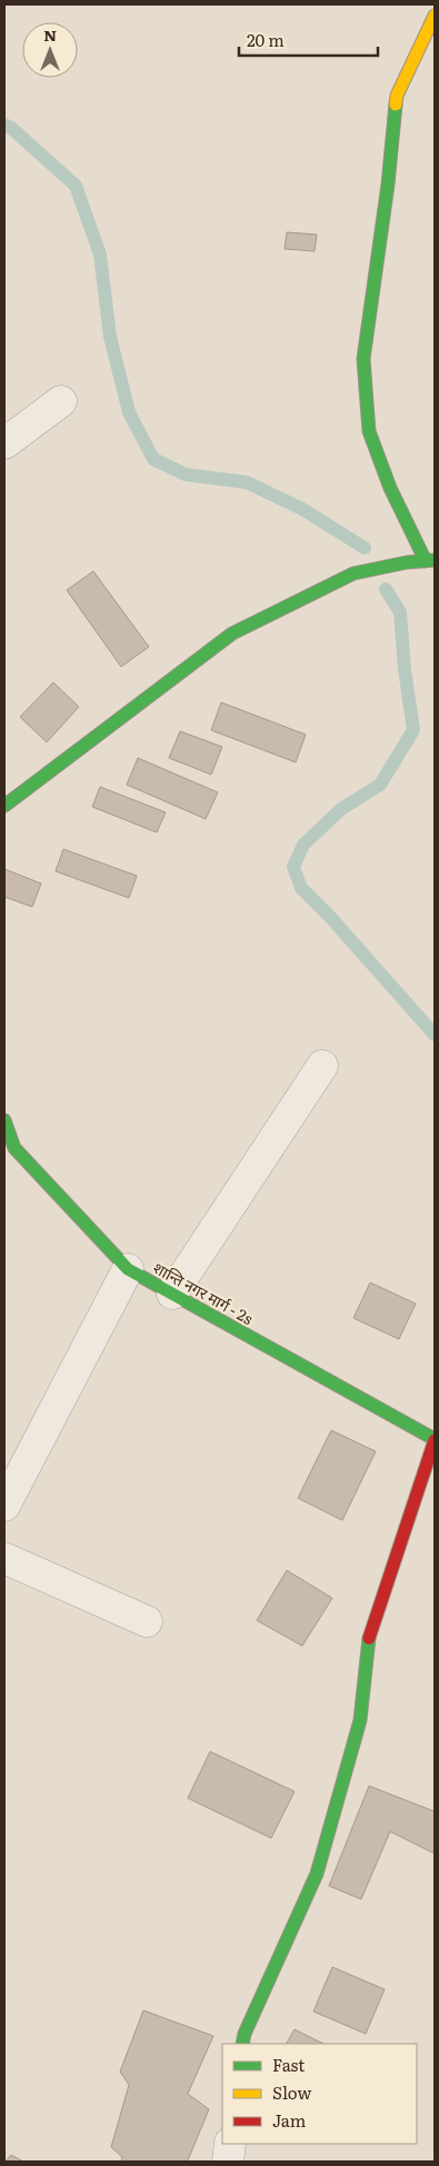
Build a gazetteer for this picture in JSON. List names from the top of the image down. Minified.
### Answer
{"streets":{"street":["शान्ति नगर मार्ग - 2s"]},"legend":["Fast","Slow","Jam"],"scale_bar":"20 m","north":"top"}
